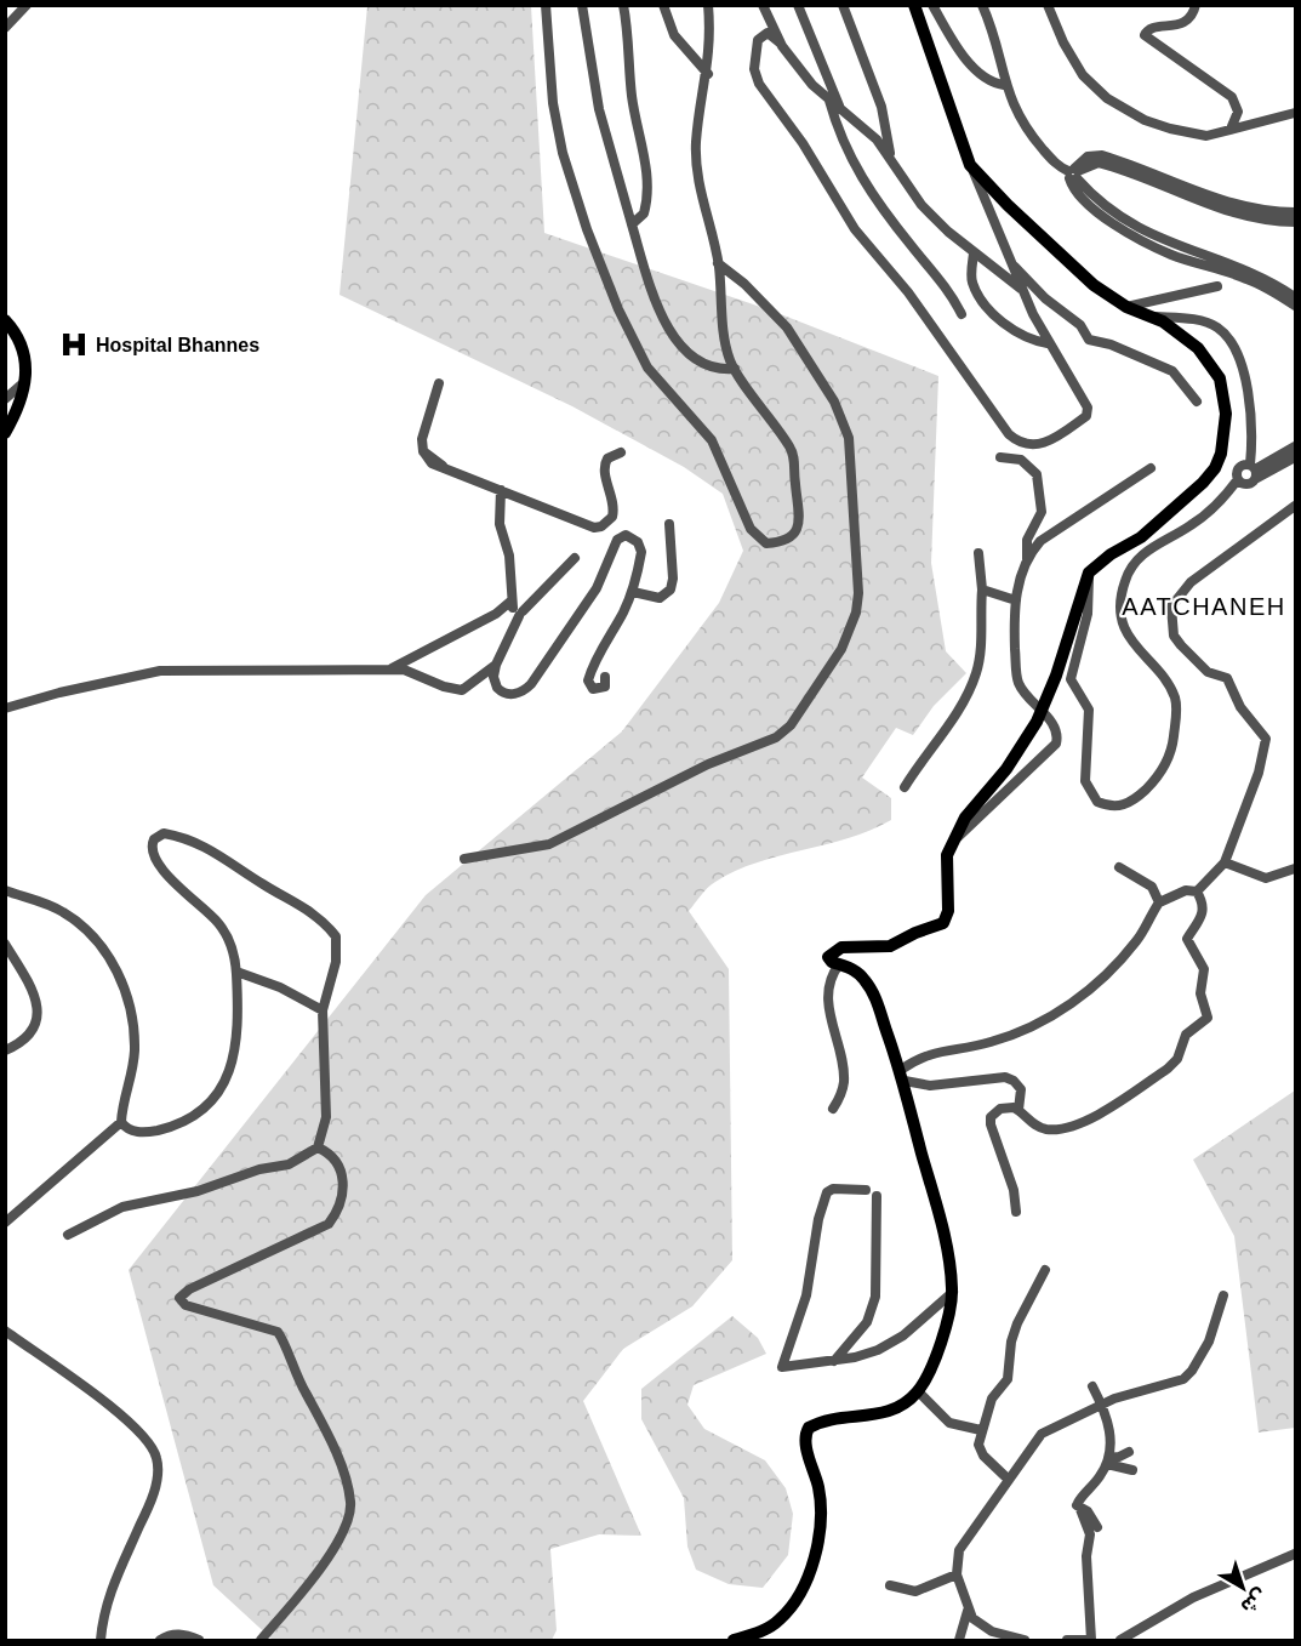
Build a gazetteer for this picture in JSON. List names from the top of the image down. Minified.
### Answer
{"districts":["AATCHANEH"],"places":{"hospital":["Hospital Bhannes"]},"north":"bottom right"}
